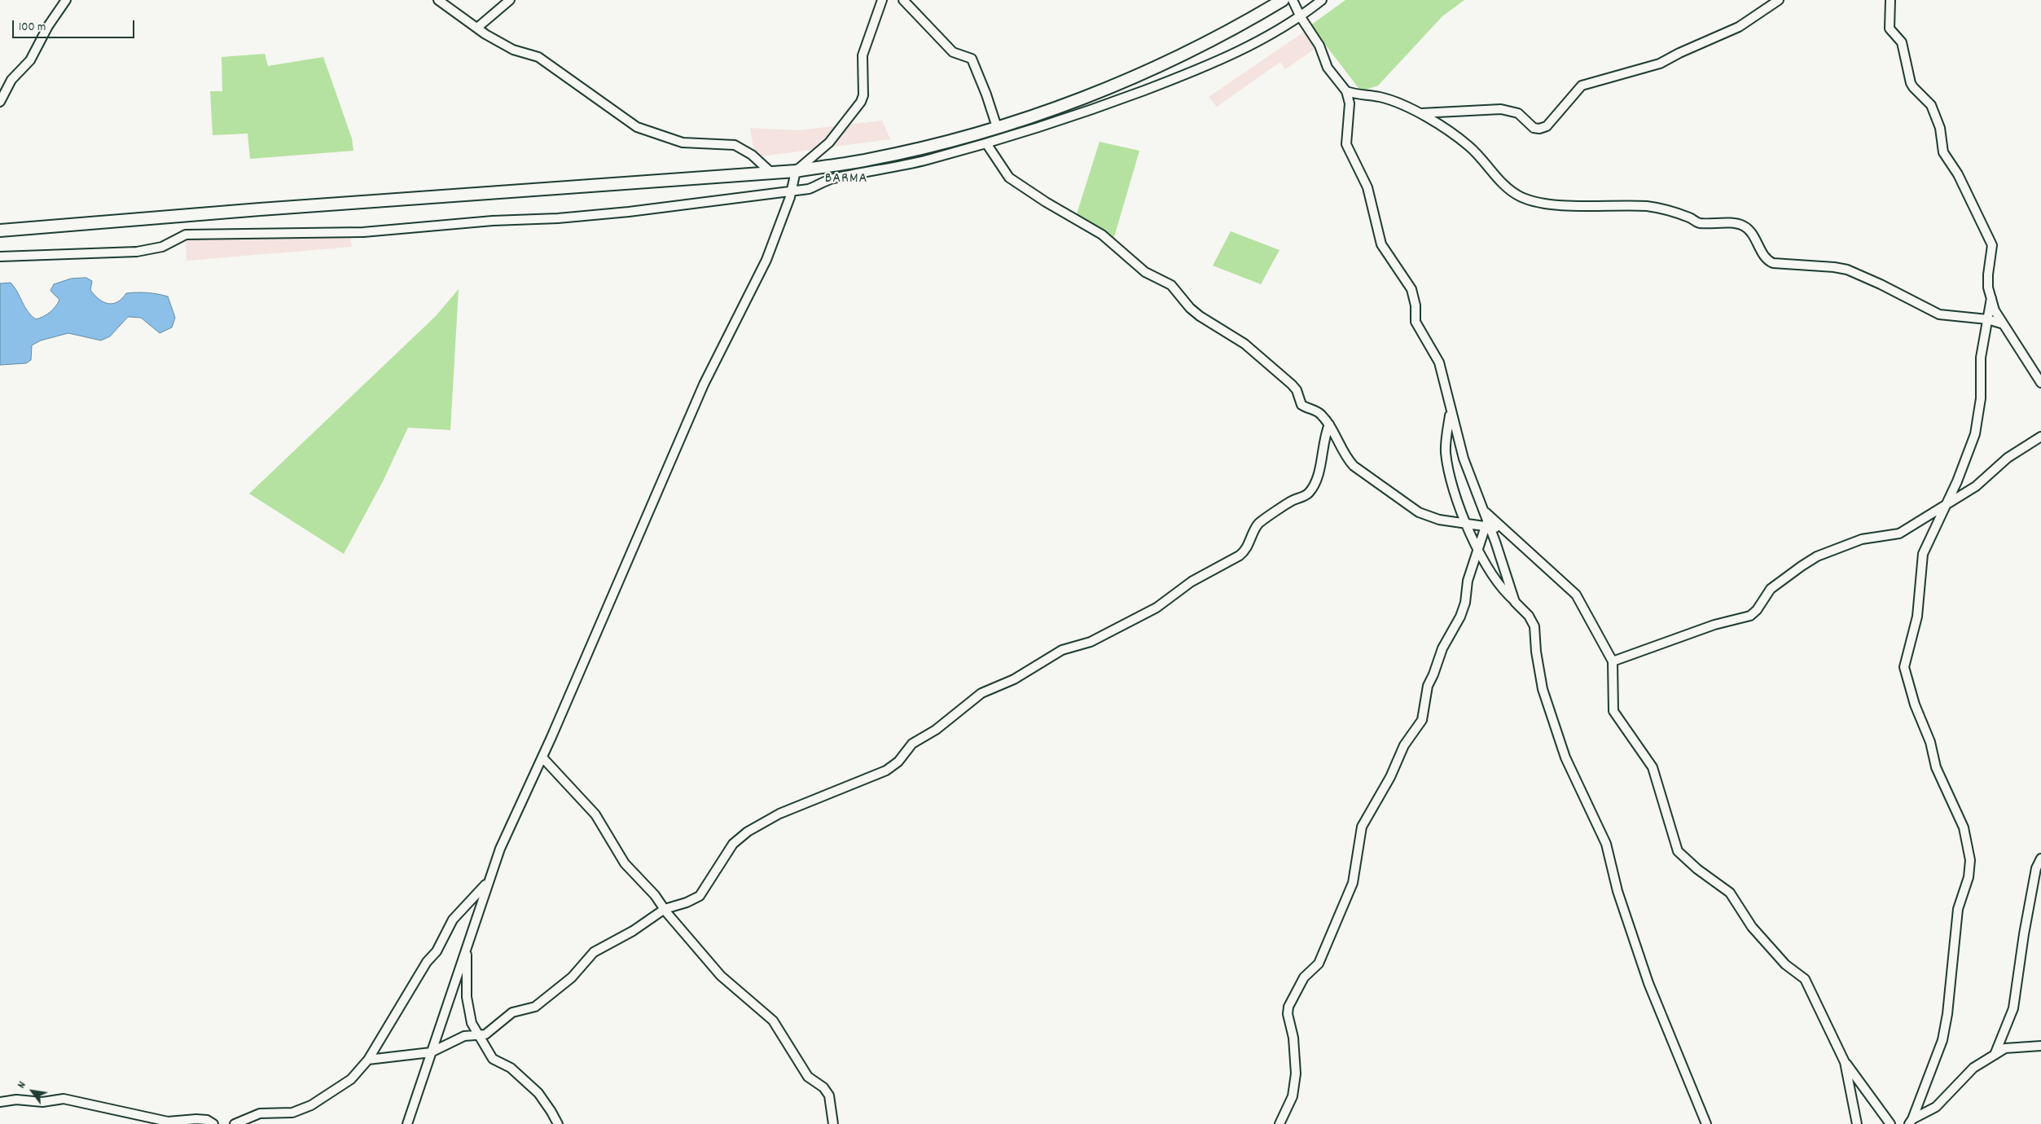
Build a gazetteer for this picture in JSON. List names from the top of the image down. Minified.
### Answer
{"districts":["BARMA"],"scale_bar":"100 m","north":"top left"}
